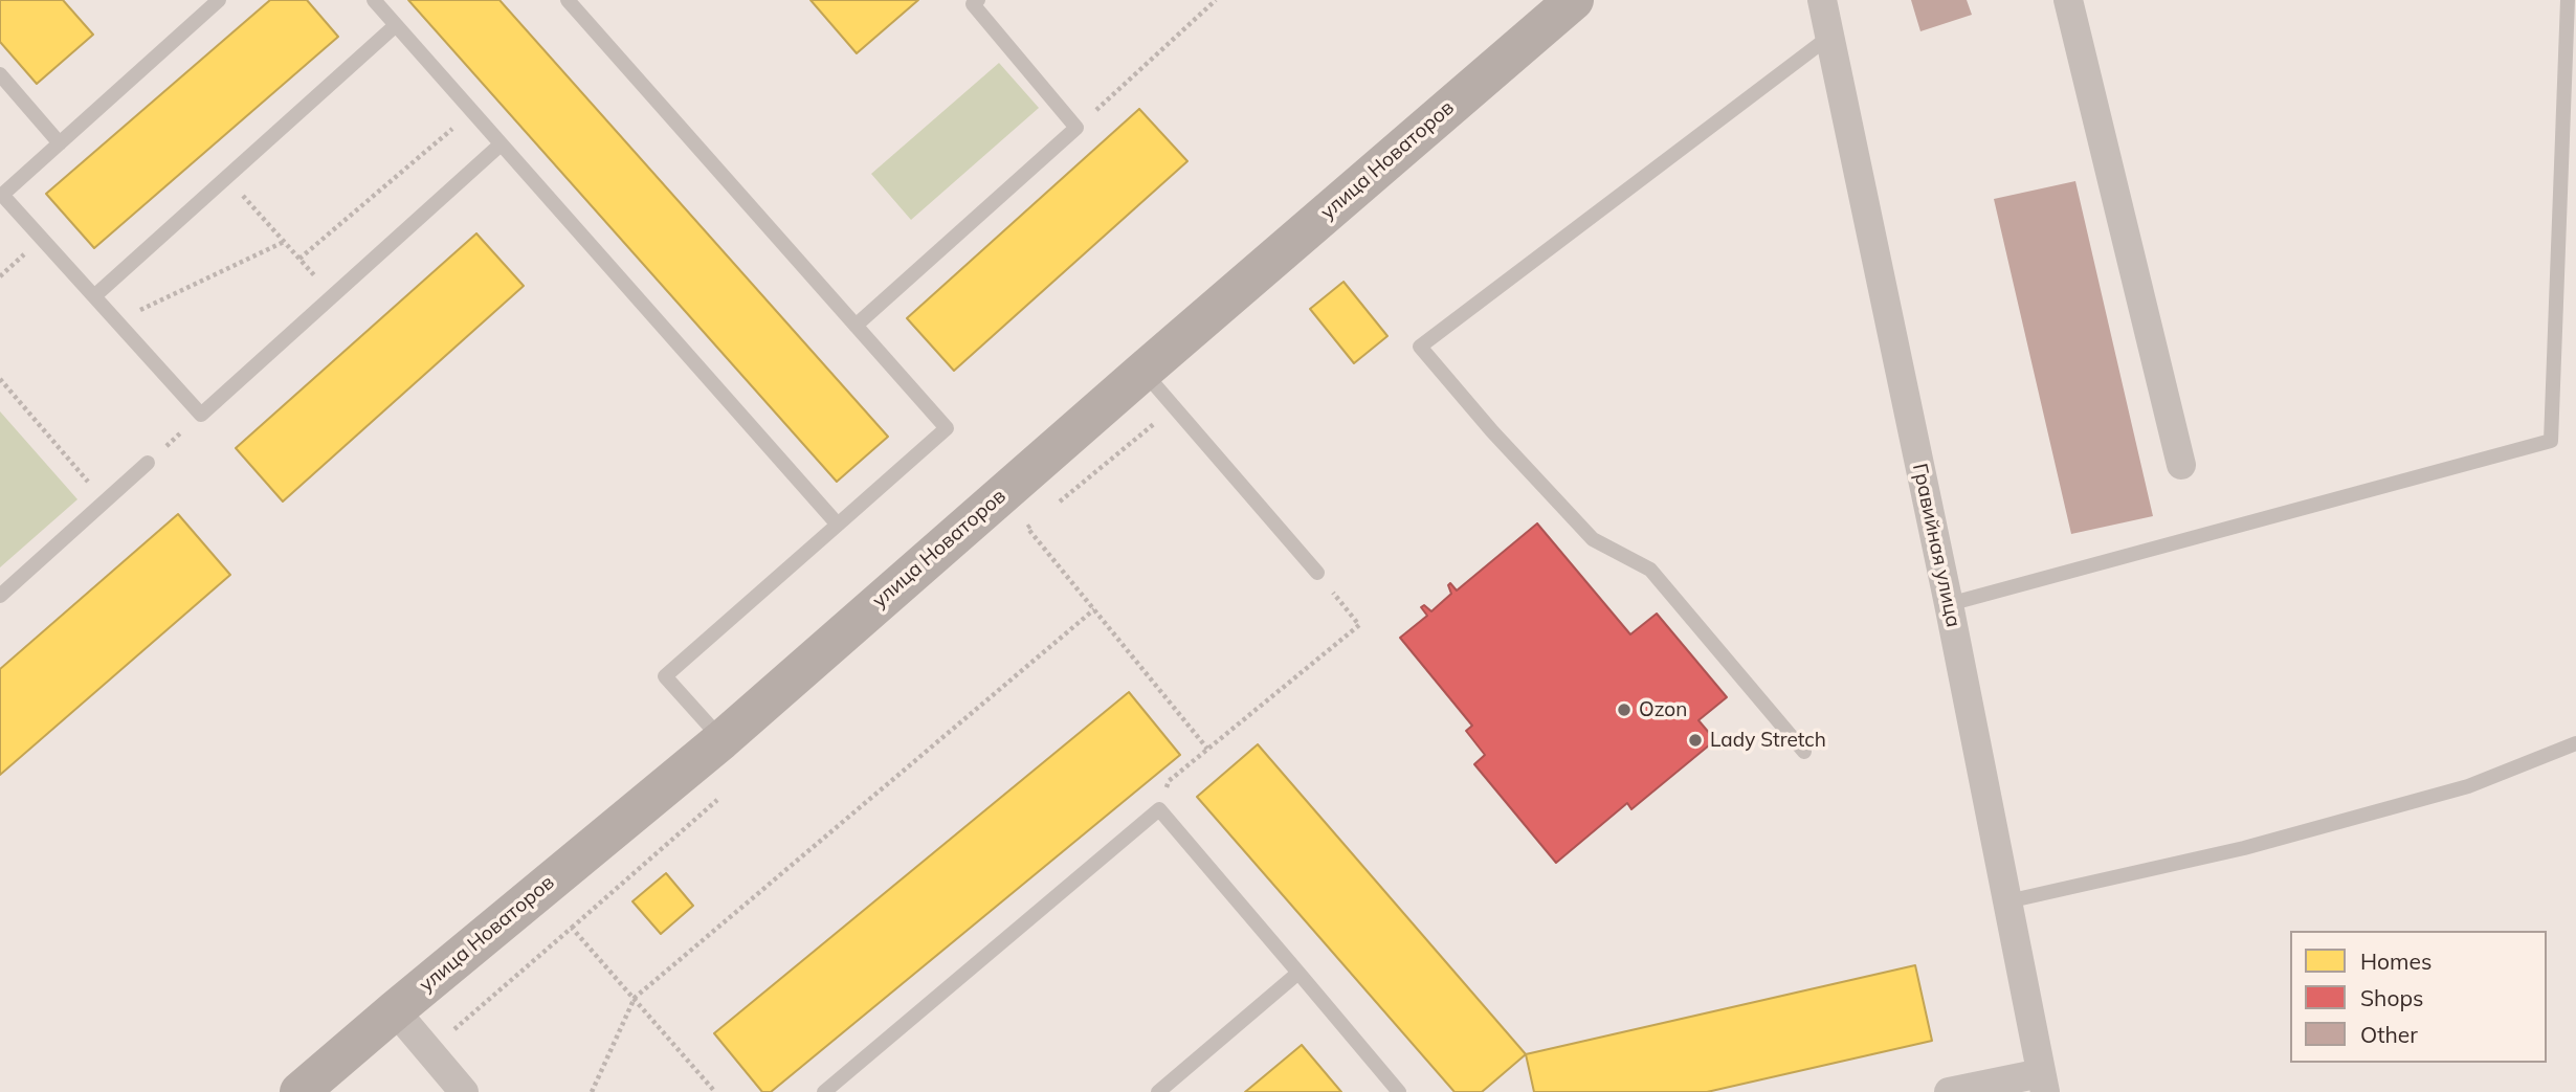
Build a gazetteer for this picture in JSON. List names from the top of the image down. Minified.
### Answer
{"streets":{"main road":["улица Новаторов"],"street":["Гравийная улица"]},"places":["Ozon","Lady Stretch"],"legend":["Homes","Shops","Other"]}
